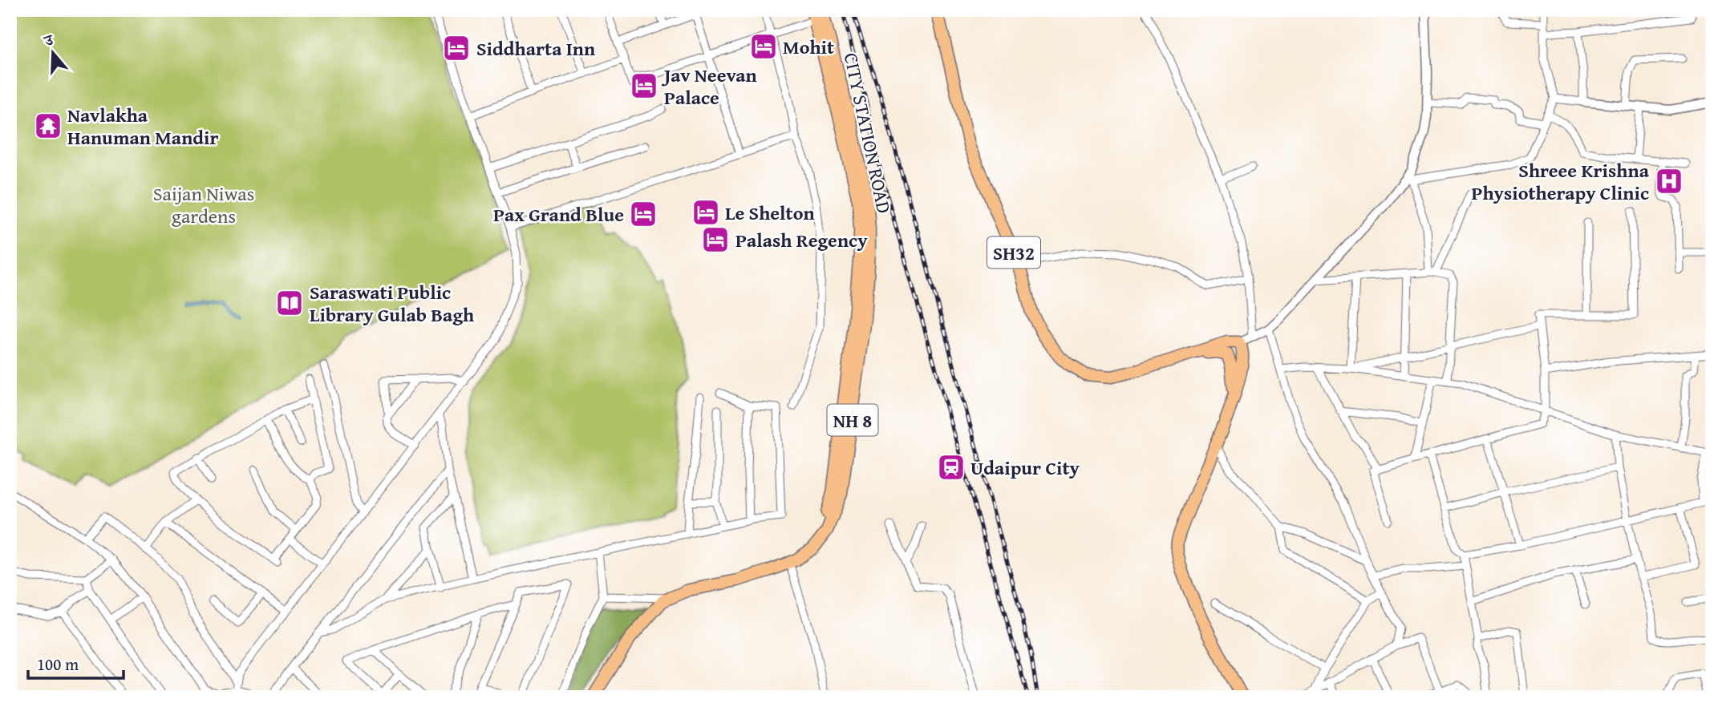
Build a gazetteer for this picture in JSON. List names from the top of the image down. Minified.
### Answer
{"streets":{"main road":["CITY STATION ROAD","SH32","NH 8"]},"parks":["Saijan Niwas gardens"],"places":{"hotel":["Mohit","Siddharta Inn","Jav Neevan Palace","Le Shelton","Pax Grand Blue","Palash Regency"],"temple":["Navlakha Hanuman Mandir"],"hospital":["Shreee Krishna Physiotherapy Clinic"],"library":["Saraswati Public Library Gulab Bagh"],"station":["Udaipur City"]},"scale_bar":"100 m","north":"top"}
